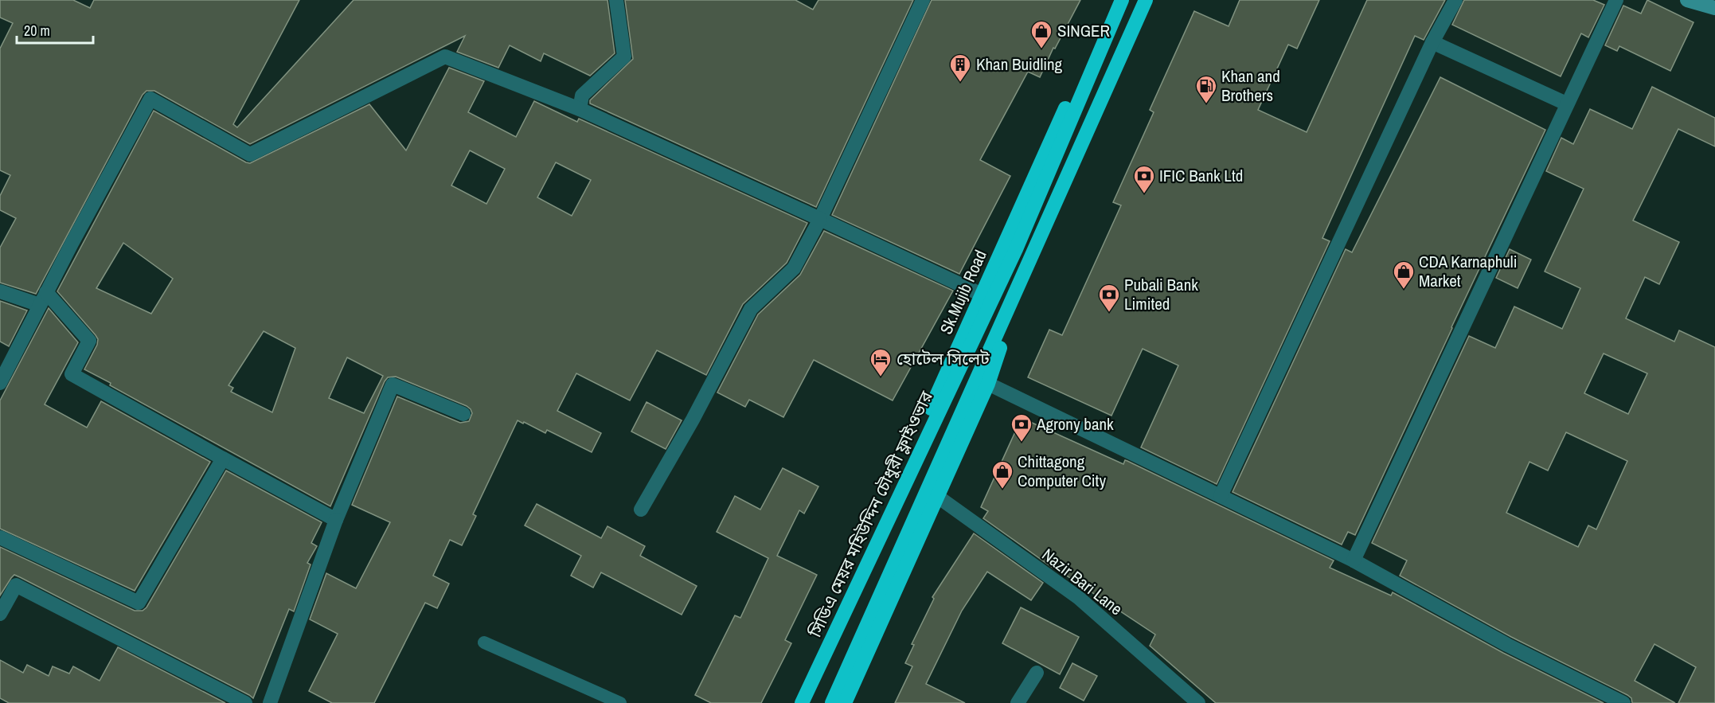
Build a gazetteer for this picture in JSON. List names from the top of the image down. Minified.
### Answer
{"streets":{"highway":["Sk.Mujib Road","সিডিএ মেয়র মহিউদ্দিন চৌধুরী ফ্লাইওভার"],"street":["Nazir Bari Lane"]},"places":{"shop":["SINGER","CDA Karnaphuli Market","Chittagong Computer City"],"building":["Khan Buidling"],"fuel station":["Khan and Brothers"],"bank":["IFIC Bank Ltd","Pubali Bank Limited","Agrony bank"],"hotel":["হোটেল সিলেট"]},"scale_bar":"20 m"}
